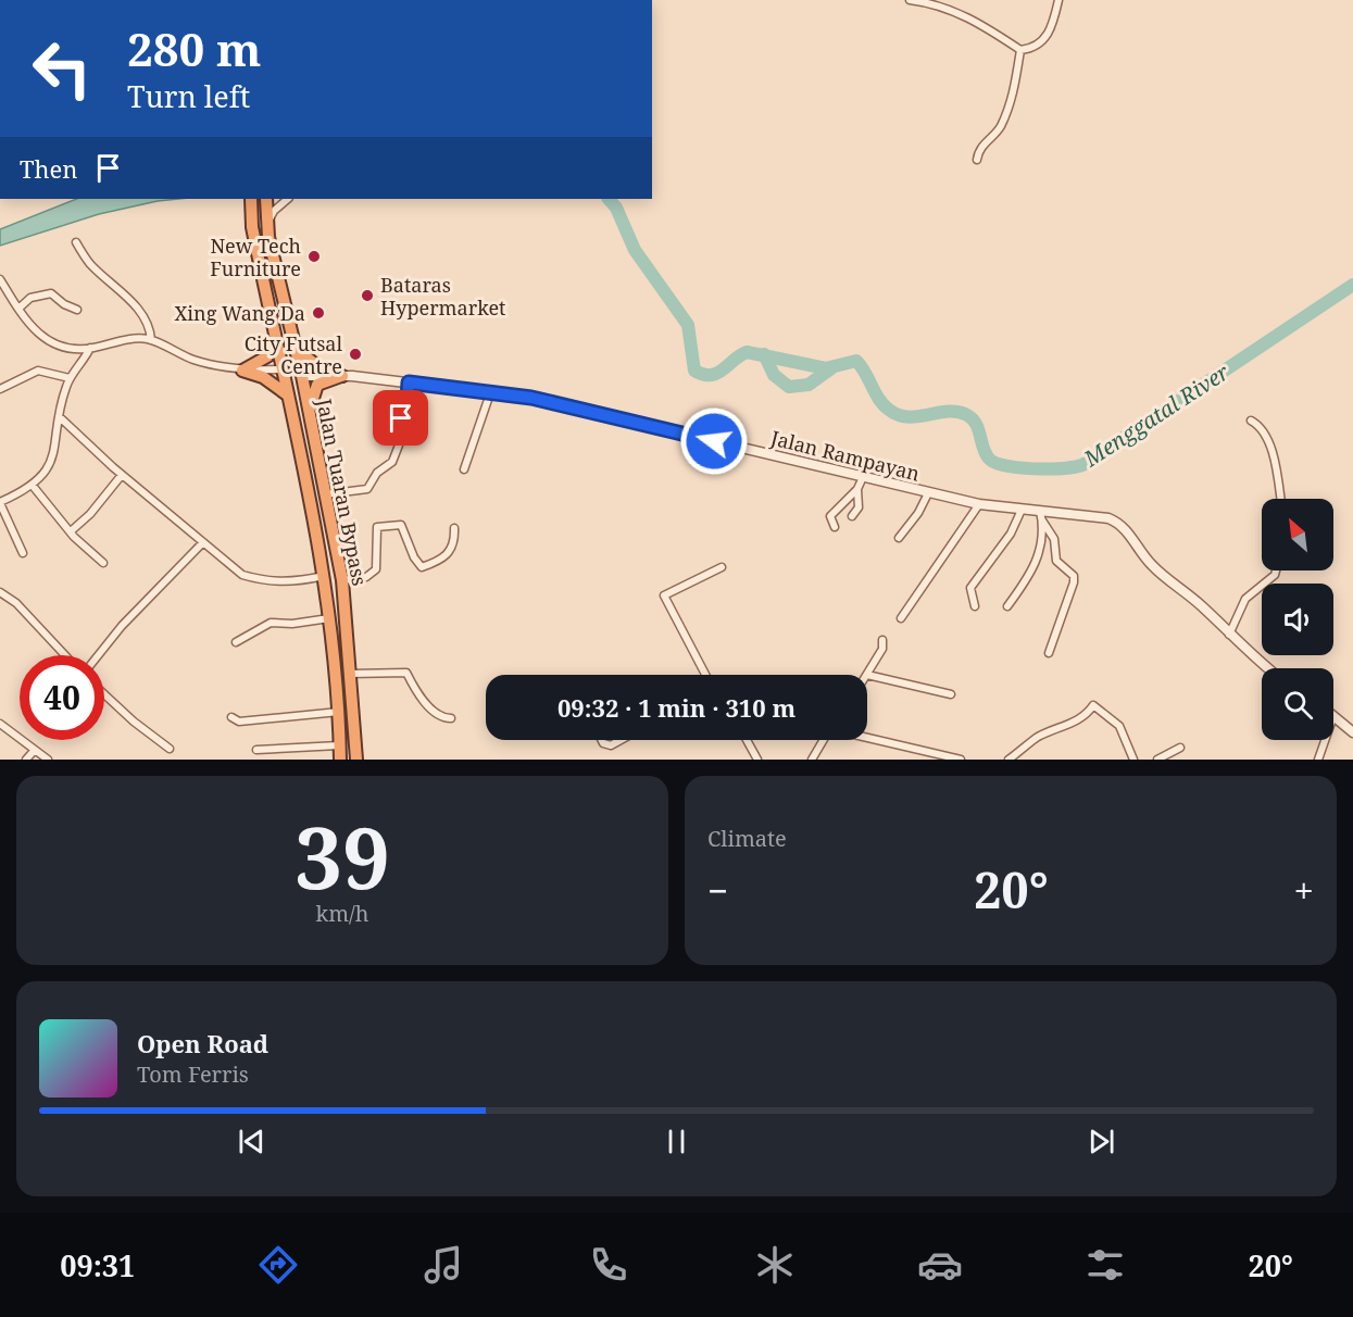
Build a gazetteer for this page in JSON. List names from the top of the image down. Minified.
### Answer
{"streets":{"highway":["Jalan Tuaran Bypass"],"street":["Jalan Rampayan"]},"crossings":[["Jalan Rampayan","Jalan Tuaran Bypass"]],"water":["Menggatal River"],"places":["New Tech Furniture","Bataras Hypermarket","Xing Wang Da","City Futsal Centre"],"north":"top left","page":{"turn":["280 m","Turn left"],"then":"Then","limit":"40","trip":"09:32 · 1 min · 310 m","tile":[["39","km/h"],"Climate"],"heat":["−","20°","+"],"song":["Open Road","Tom Ferris"],"tabs":["09:31","20°"]}}
